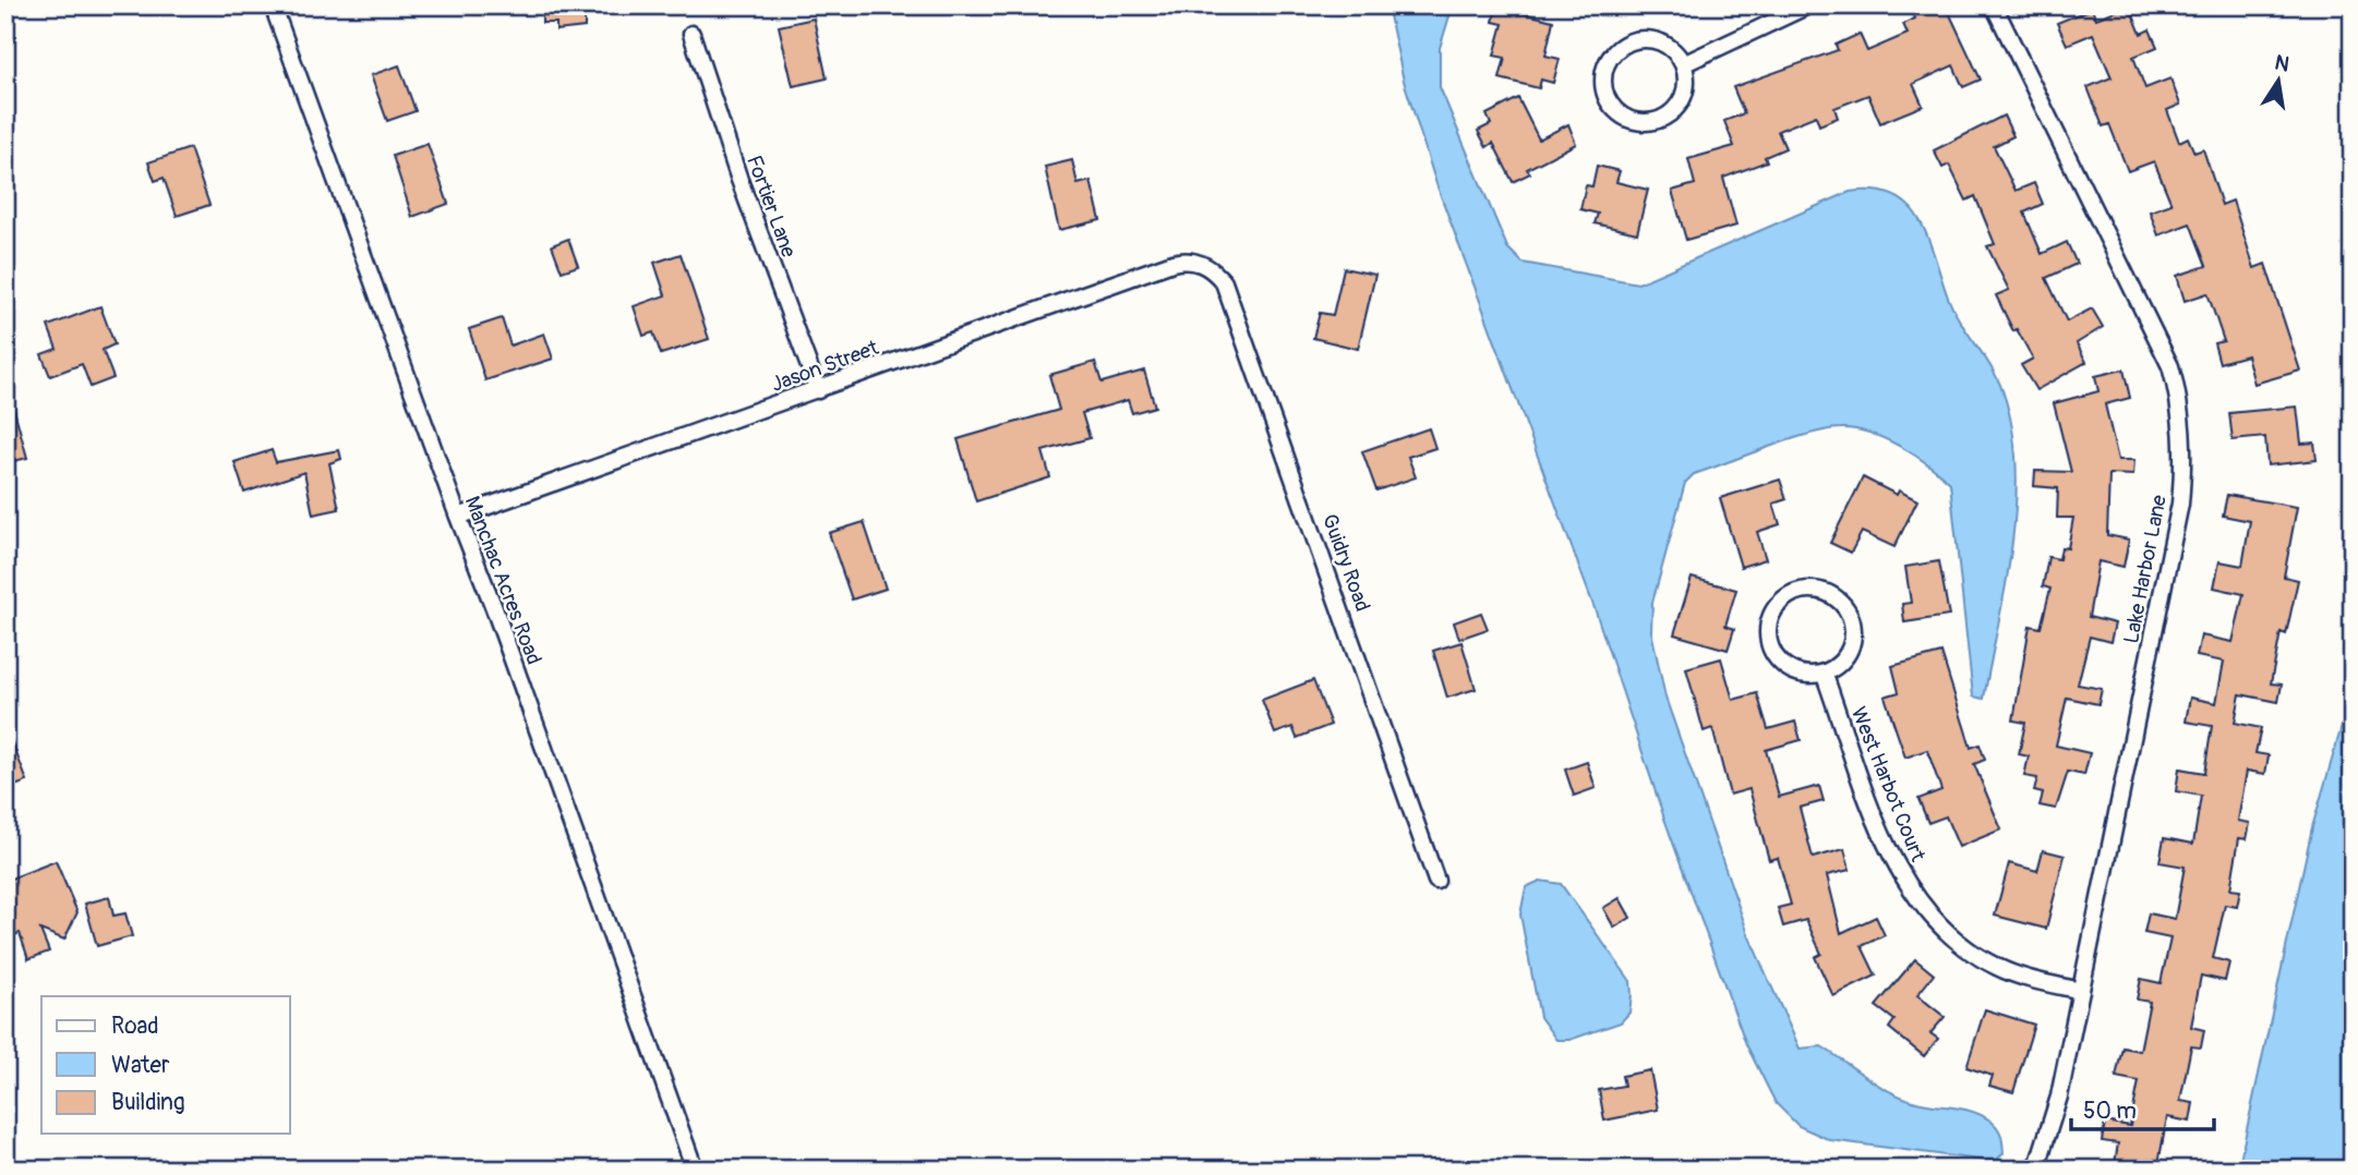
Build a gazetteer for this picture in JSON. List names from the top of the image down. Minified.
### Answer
{"streets":{"street":["Fortier Lane","Jason Street","Guidry Road","Lake Harbor Lane","Manchac Acres Road","West Harbot Court"]},"crossings":[["Fortier Lane","Jason Street"],["Jason Street","Guidry Road"],["Jason Street","Manchac Acres Road"],["Lake Harbor Lane","West Harbot Court"]],"legend":["Road","Water","Building"],"scale_bar":"50 m","north":"top"}
